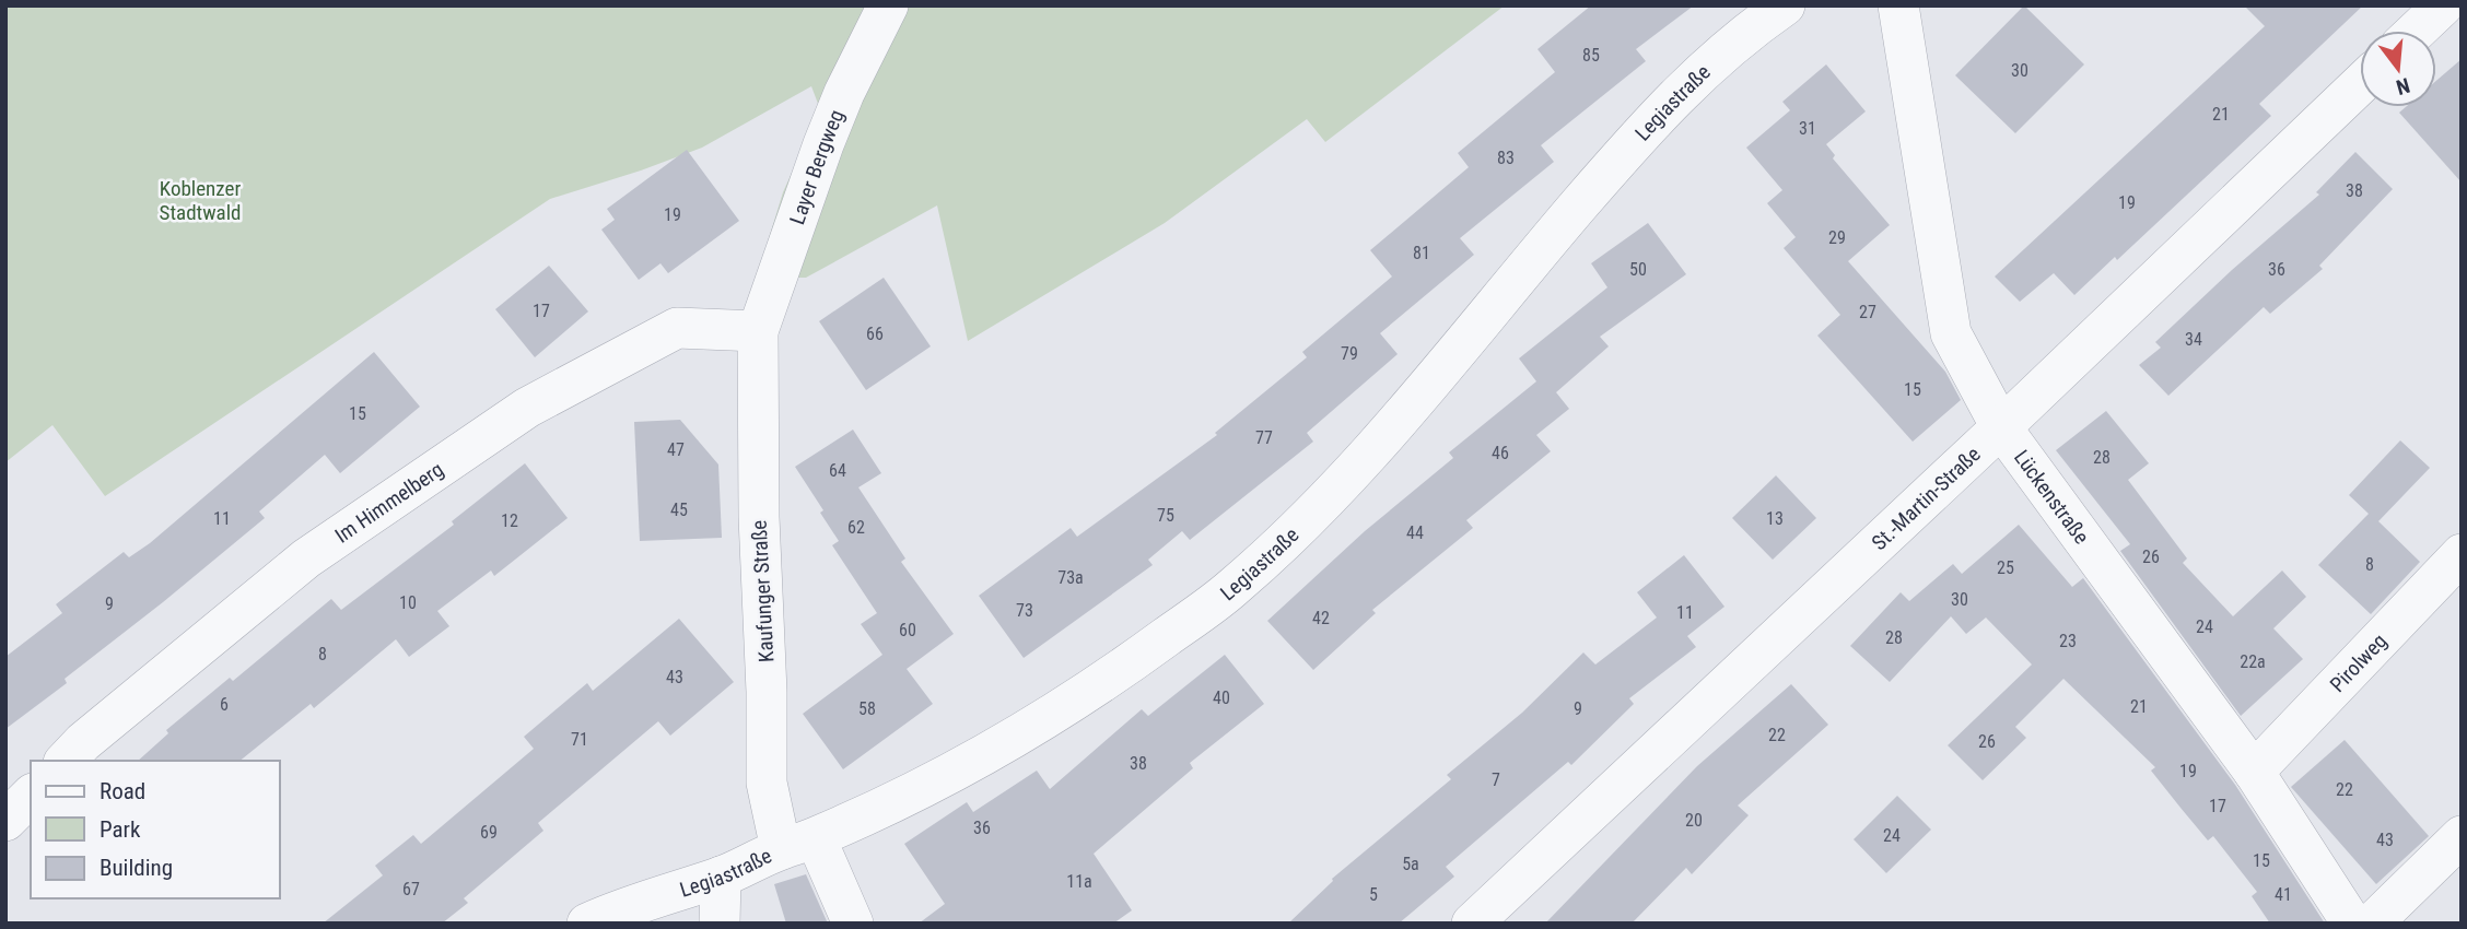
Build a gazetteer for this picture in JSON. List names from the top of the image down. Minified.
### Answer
{"streets":{"street":["Legiastraße","Layer Bergweg","Lückenstraße","St.-Martin-Straße","Im Himmelberg","Kaufunger Straße","Pirolweg"]},"crossings":[["Legiastraße","Kaufunger Straße"],["Layer Bergweg","Im Himmelberg"],["Layer Bergweg","Kaufunger Straße"],["Lückenstraße","St.-Martin-Straße"],["Lückenstraße","Pirolweg"],["Im Himmelberg","Kaufunger Straße"]],"parks":["Koblenzer Stadtwald"],"house_numbers":["85","30","21","31","83","38","19","19","29","81","50","36","17","27","66","34","79","15","15","77","47","46","28","64","45","75","11","13","12","62","44","26","8","25","73a","30","10","9","73","11","42","24","60","28","23","8","22a","43","40","6","21","58","9","22","71","26","38","19","7","22","17","20","36","69","24","43","15","5a","11a","67","5","41"],"legend":["Road","Park","Building"],"north":"bottom"}
